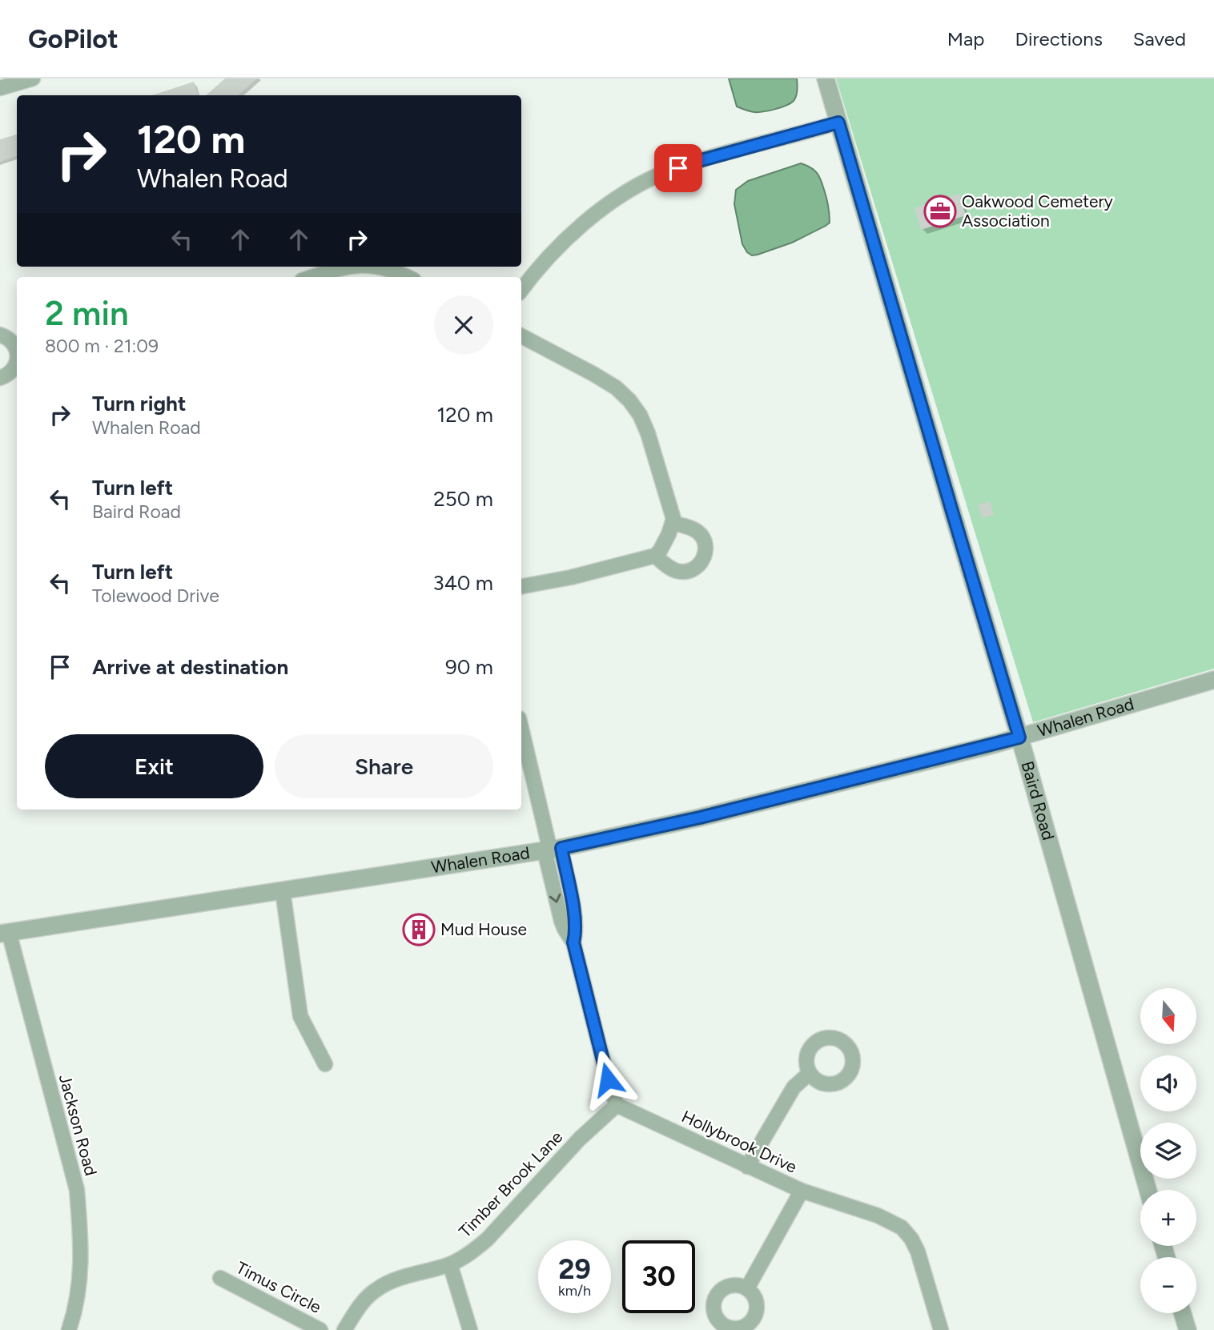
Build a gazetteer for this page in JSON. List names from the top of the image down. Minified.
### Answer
{"streets":{"street":["Whalen Road","Baird Road","Jackson Road","Hollybrook Drive","Timber Brook Lane","Timus Circle"]},"crossings":[["Whalen Road","Baird Road"],["Whalen Road","Jackson Road"],["Hollybrook Drive","Timber Brook Lane"]],"places":{"office":["Oakwood Cemetery Association"],"building":["Mud House"]},"north":"bottom","page":{"header":"GoPilot","nav":["Map","Directions","Saved"],"turn":["120 m","Whalen Road"],"heading":["2 min","800 m · 21:09"],"list":[{"name":"Turn right","note":"Whalen Road","value":"120 m"},{"name":"Turn left","note":"Baird Road","value":"250 m"},{"name":"Turn left","note":"Tolewood Drive","value":"340 m"},{"name":"Arrive at destination","value":"90 m"}],"buttons":["Exit","Share"],"map_buttons":["+","−"],"speed":"29 km/h","limit":"30"}}
